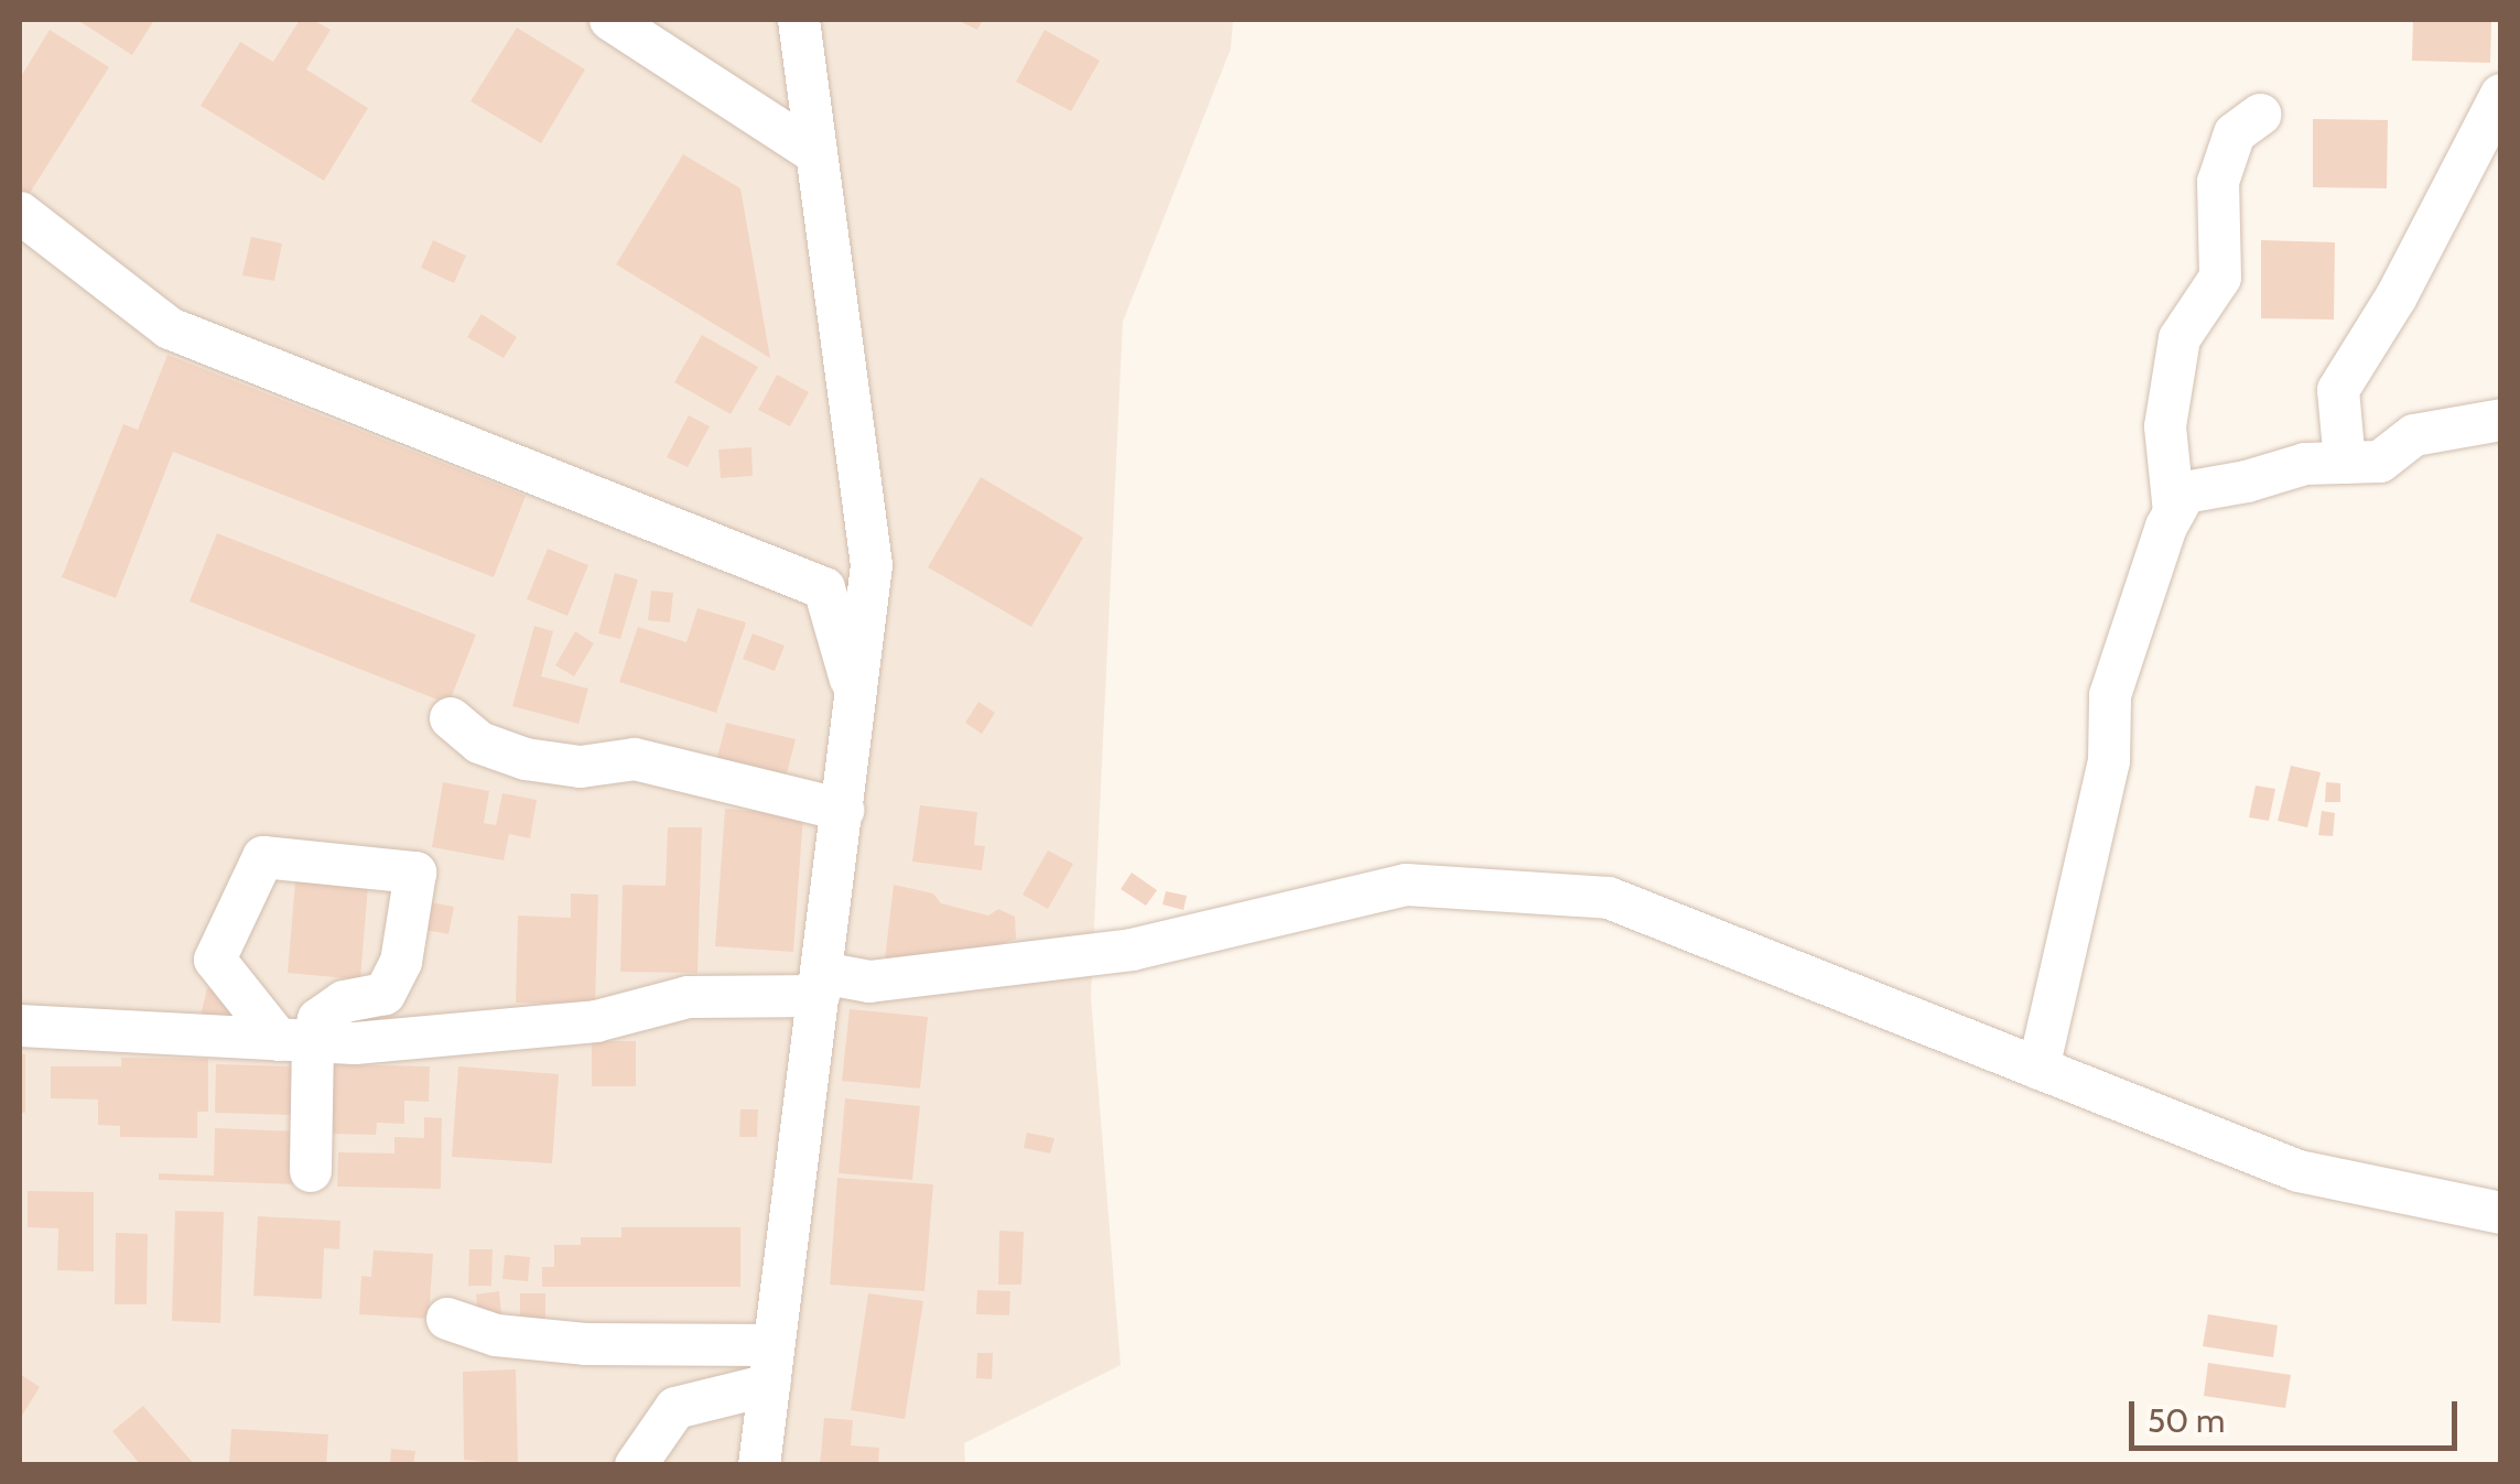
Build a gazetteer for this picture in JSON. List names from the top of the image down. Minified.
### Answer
{"scale_bar":"50 m"}
